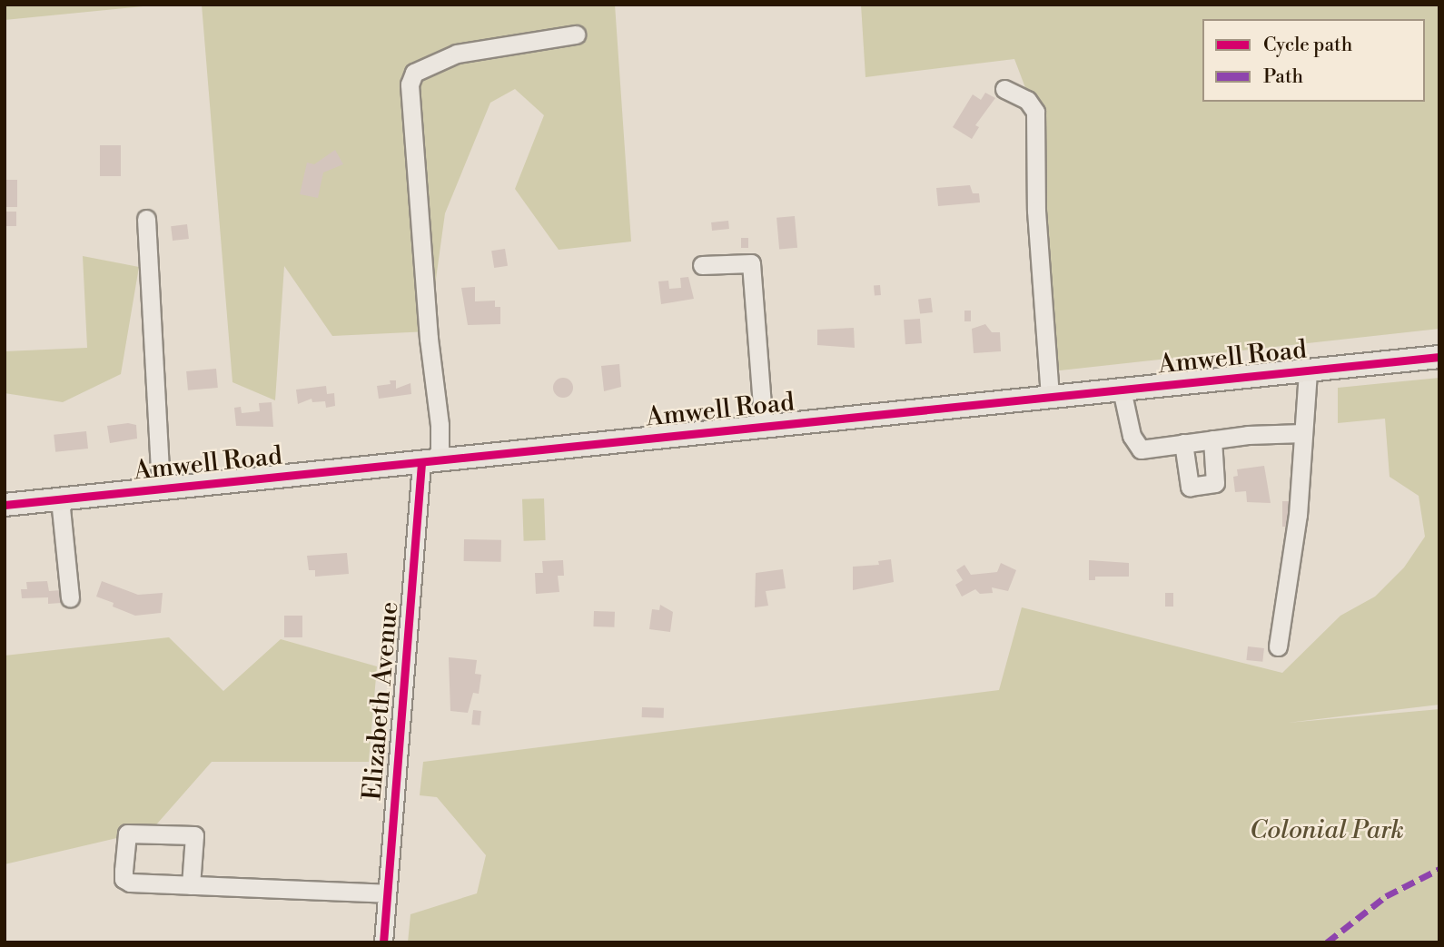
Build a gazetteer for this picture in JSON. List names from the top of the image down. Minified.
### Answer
{"streets":{"main road":["Amwell Road"],"street":["Elizabeth Avenue"]},"crossings":[["Amwell Road","Elizabeth Avenue"]],"parks":["Colonial Park"],"legend":["Cycle path","Path"]}
